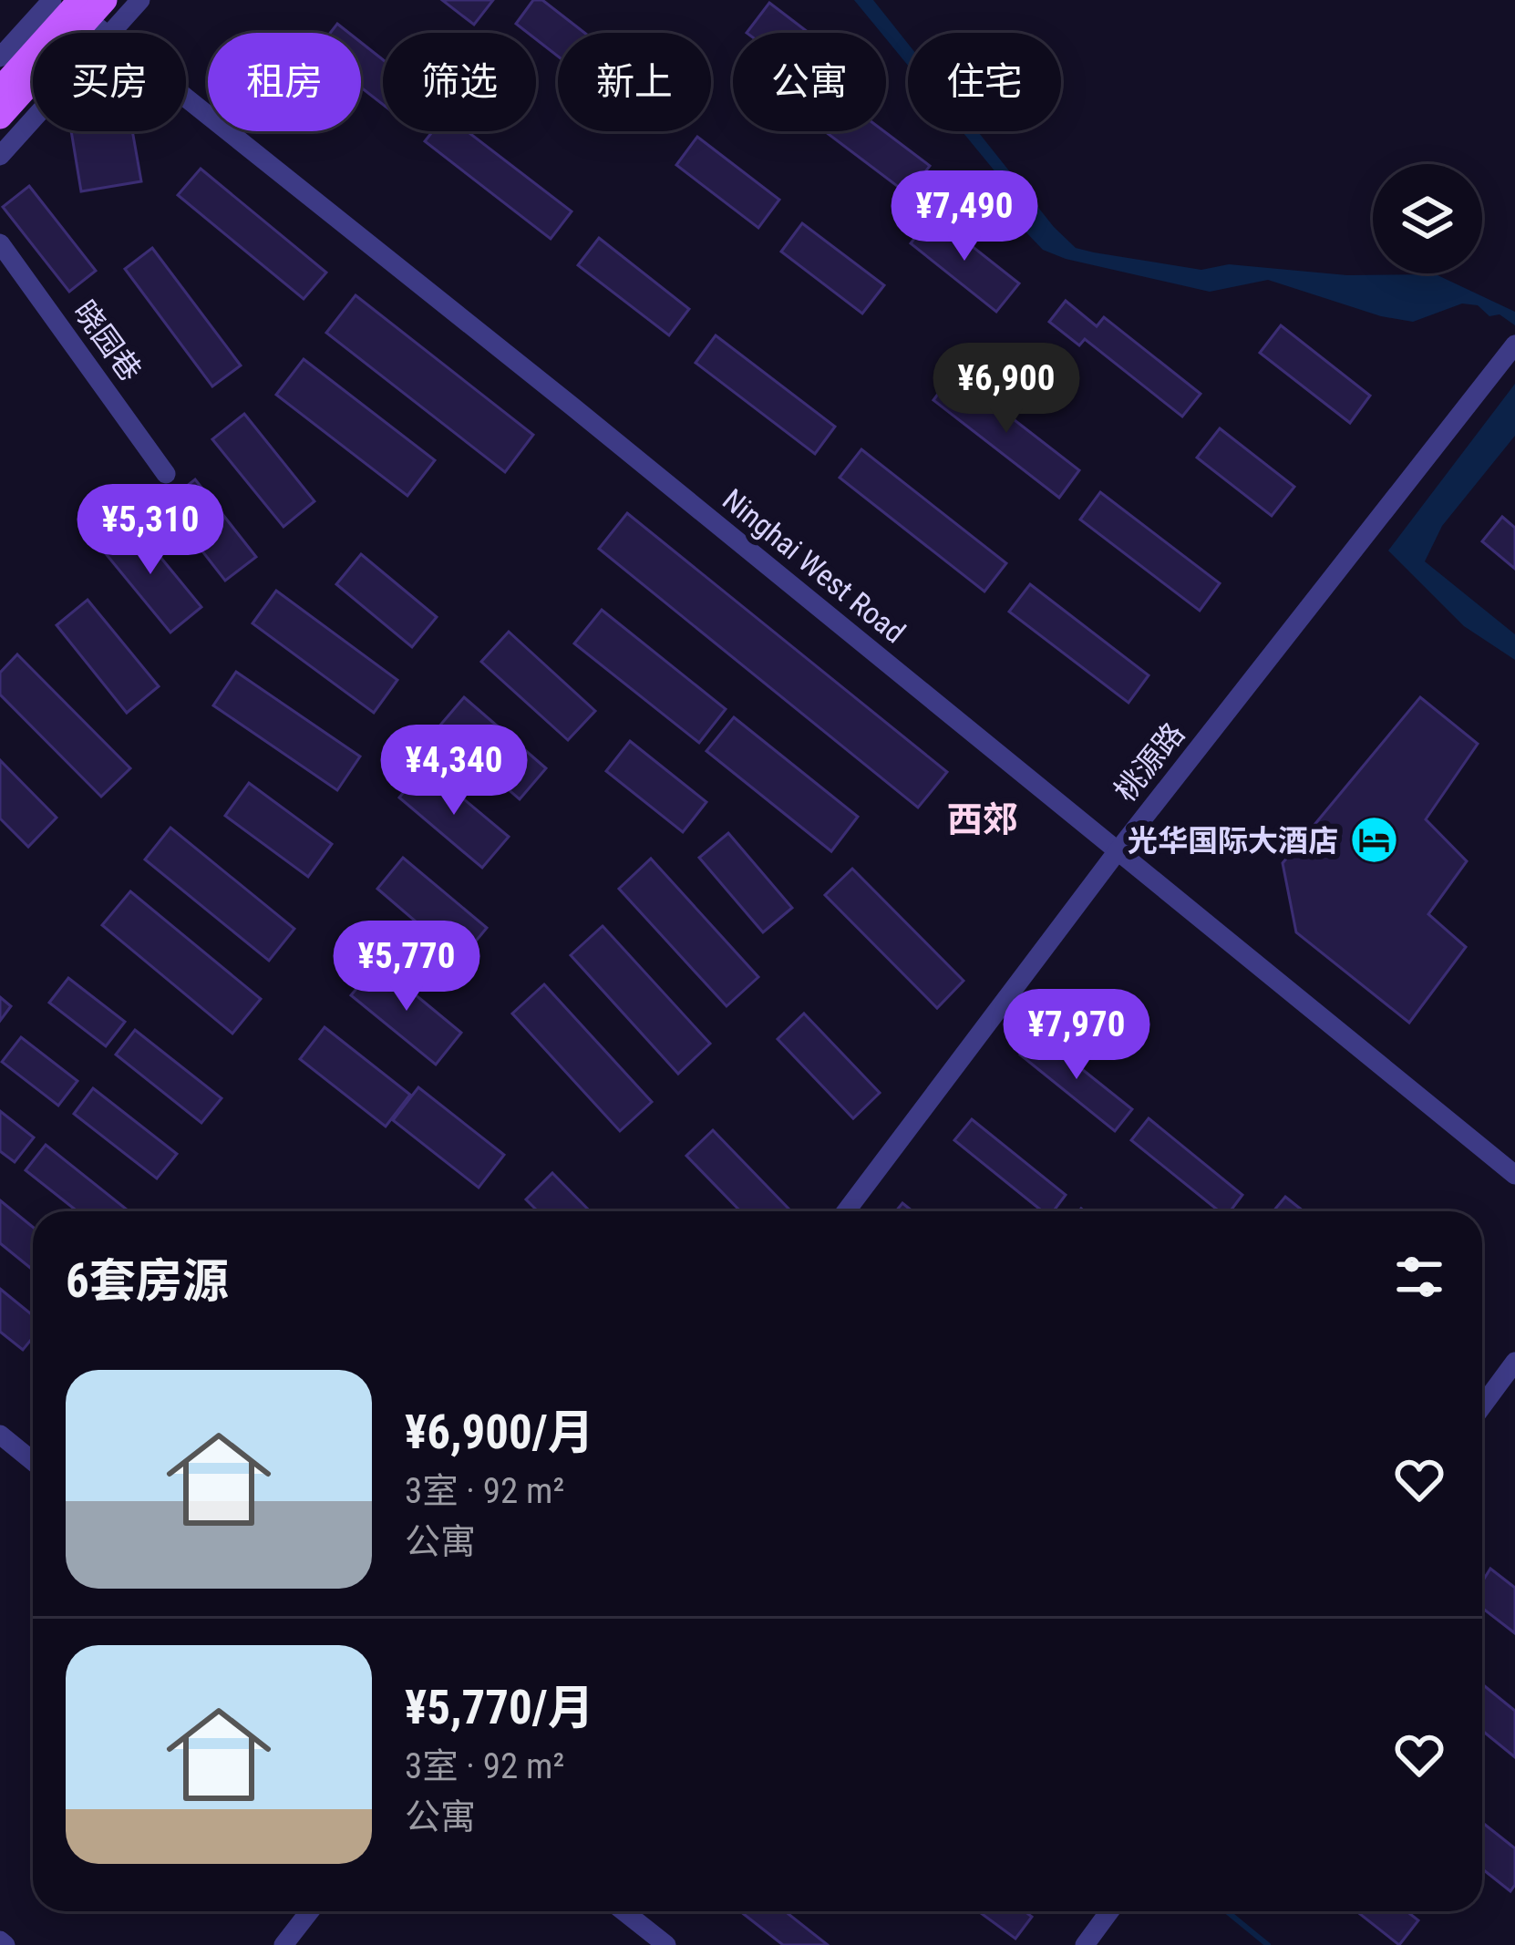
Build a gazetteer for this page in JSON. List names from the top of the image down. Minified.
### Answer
{"streets":{"street":["晓园巷","Ninghai West Road","桃源路"]},"crossings":[["Ninghai West Road","桃源路"]],"districts":["西郊"],"places":{"hotel":["光华国际大酒店"]},"page":{"chip":["买房","租房","筛选","新上","公寓","住宅"],"price":["¥7,490","¥6,900","¥5,310","¥4,340","¥5,770","¥7,970"],"heading":"6套房源","list":[{"name":"¥6,900/月","note":"3室 · 92 m² · 公寓"},{"name":"¥5,770/月","note":"3室 · 92 m² · 公寓"}]}}
